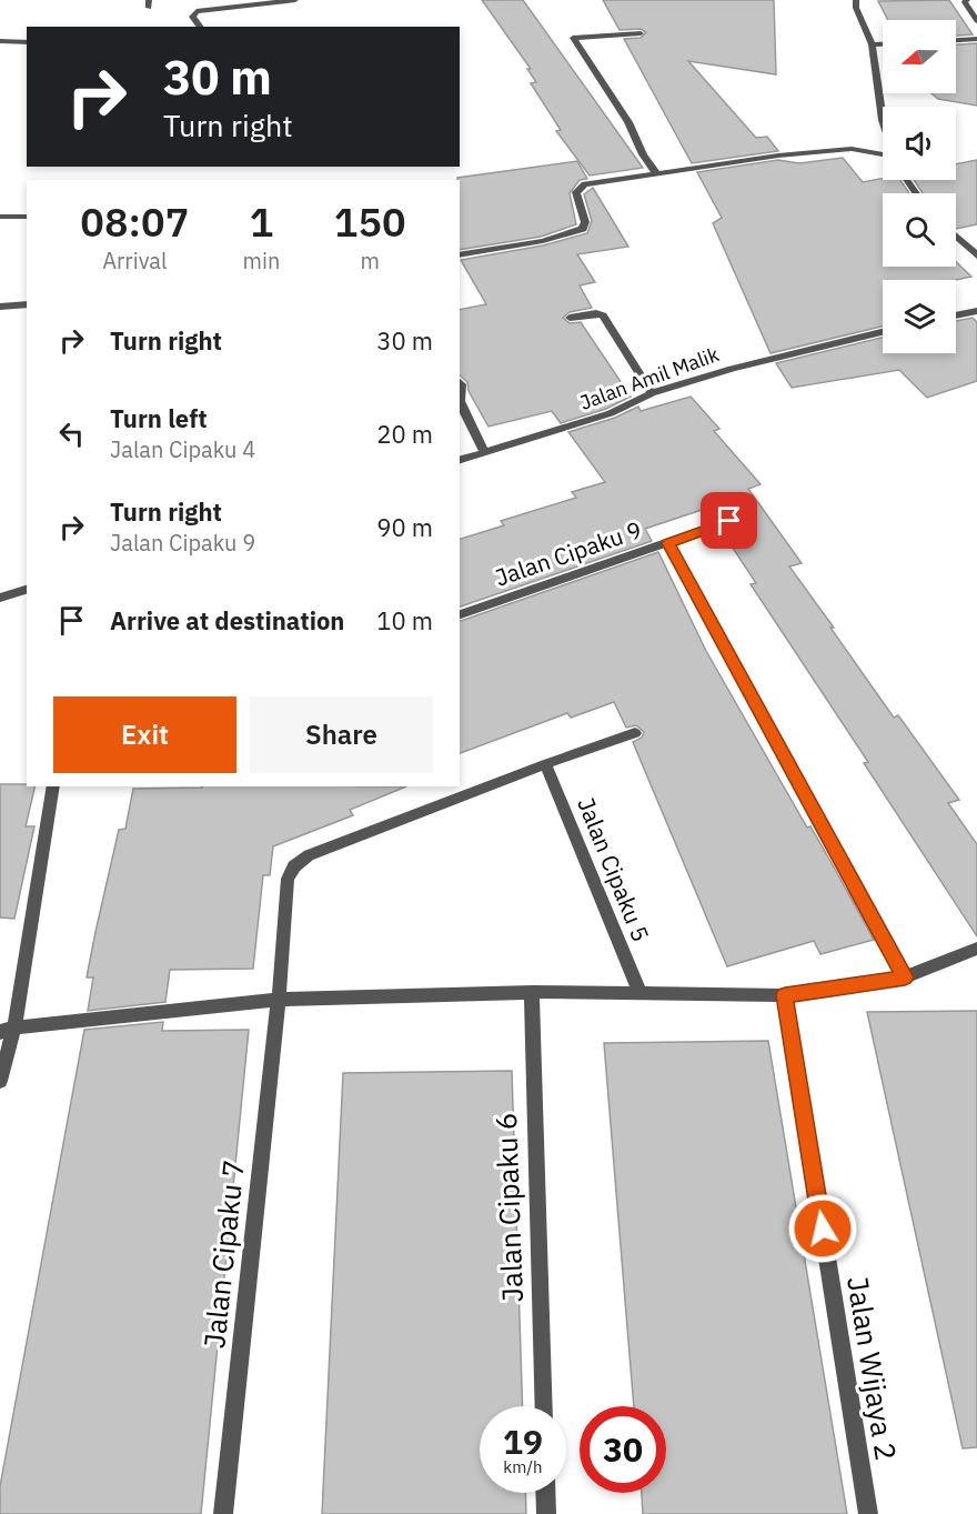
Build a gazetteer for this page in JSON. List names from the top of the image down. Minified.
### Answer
{"streets":{"street":["Jalan Amil Malik","Jalan Cipaku 9","Jalan Cipaku 5","Jalan Cipaku 6","Jalan Cipaku 7","Jalan Wijaya 2"]},"north":"left","page":{"turn":["30 m","Turn right"],"eta":["08:07","Arrival","1","min","150","m"],"list":[{"name":"Turn right","value":"30 m"},{"name":"Turn left","note":"Jalan Cipaku 4","value":"20 m"},{"name":"Turn right","note":"Jalan Cipaku 9","value":"90 m"},{"name":"Arrive at destination","value":"10 m"}],"buttons":["Exit","Share"],"speed":"19 km/h","limit":"30"}}
